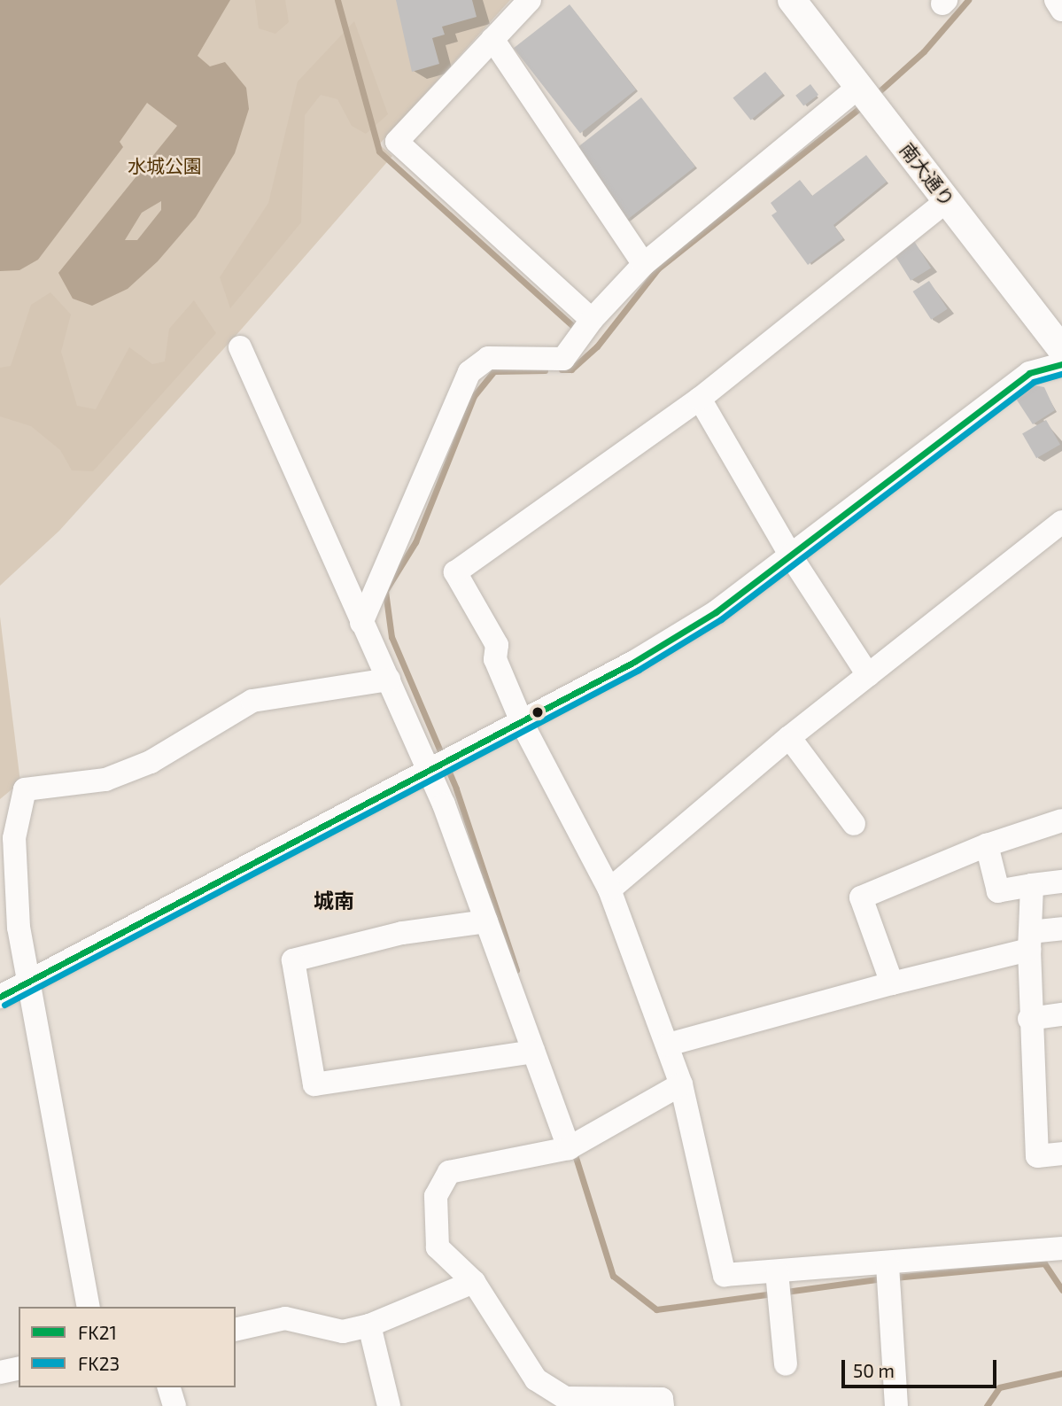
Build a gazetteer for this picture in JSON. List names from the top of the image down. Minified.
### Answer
{"streets":{"street":["南大通り"]},"districts":["城南"],"parks":["水城公園"],"lines":["transit line FK21","transit line FK23"],"legend":["FK21","FK23"],"scale_bar":"50 m"}
